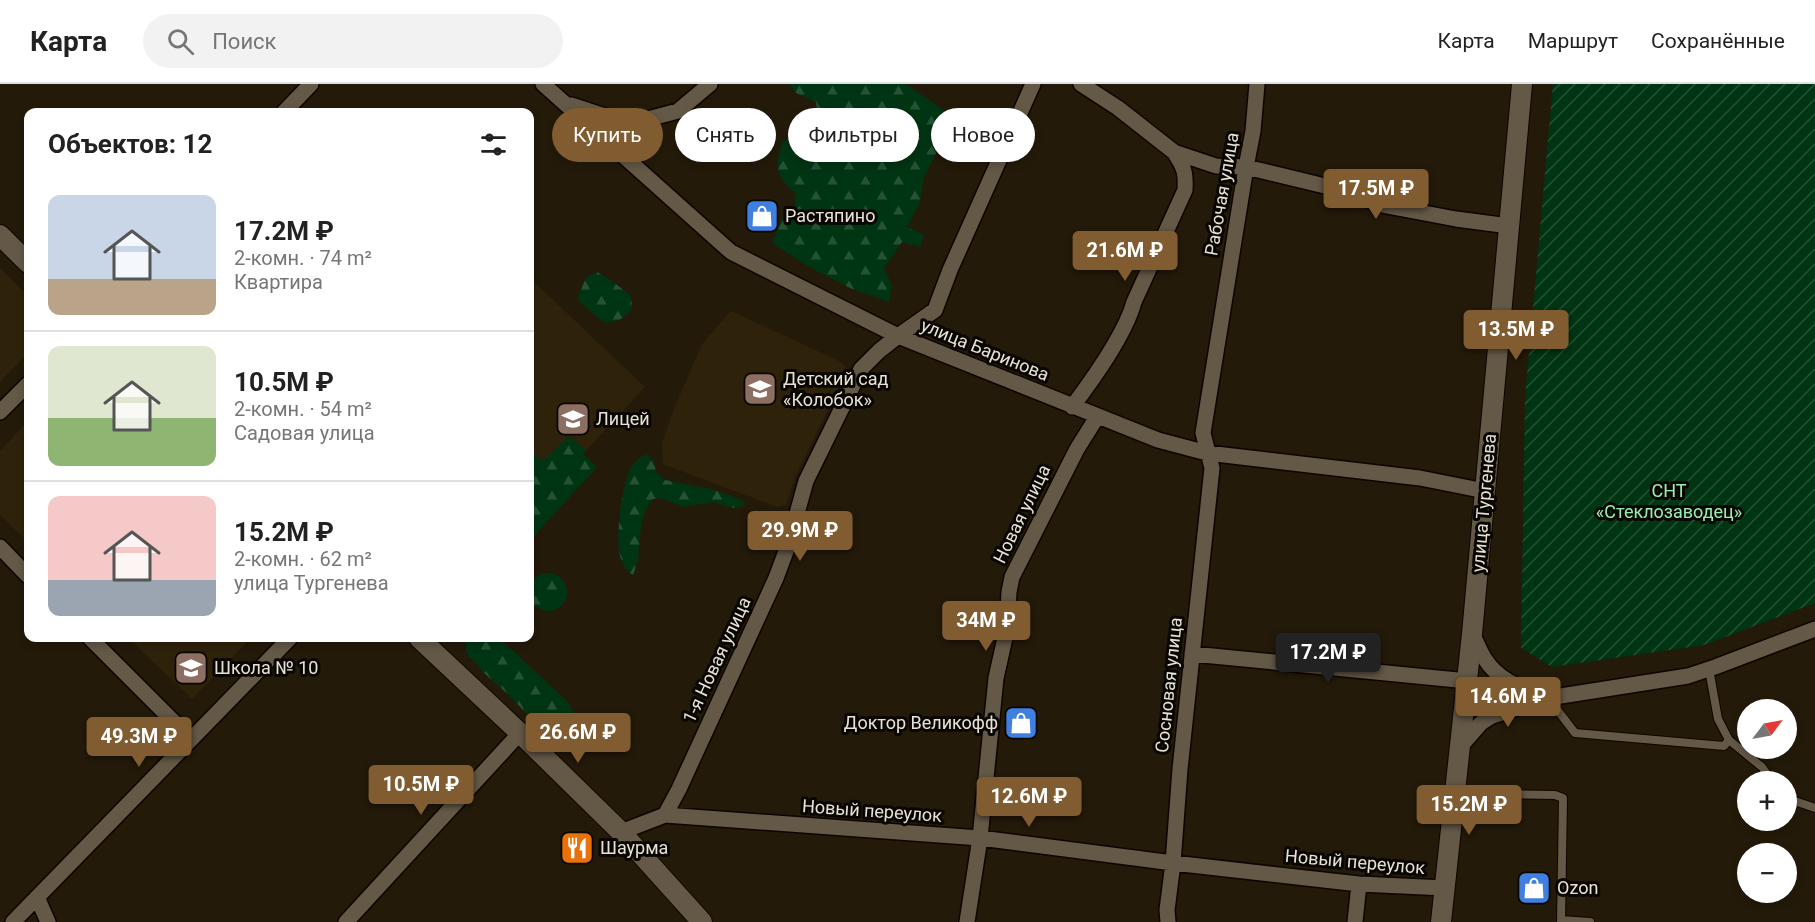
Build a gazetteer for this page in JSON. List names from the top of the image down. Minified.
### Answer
{"streets":{"street":["Рабочая улица","улица Баринова","улица Тургенева","Новая улица","1-я Новая улица","Сосновая улица","Новый переулок"]},"crossings":[["Рабочая улица","улица Баринова"],["Рабочая улица","Сосновая улица"],["улица Баринова","улица Тургенева"],["улица Баринова","Новая улица"],["улица Баринова","1-я Новая улица"],["улица Баринова","Сосновая улица"],["улица Тургенева","Новый переулок"],["Новая улица","Новый переулок"],["1-я Новая улица","Новый переулок"],["Сосновая улица","Новый переулок"]],"parks":["СНТ «Стеклозаводец»"],"places":{"shop":["Растяпино","Доктор Великофф","Ozon"],"school or university":["Детский сад «Колобок»","Лицей","Школа № 10"],"restaurant":["Шаурма"]},"north":"top right","page":{"header":"Карта","search":"Поиск","nav":["Карта","Маршрут","Сохранённые"],"chip":["Купить","Снять","Фильтры","Новое"],"heading":"Объектов: 12","price":["17.5M ₽","21.6M ₽","13.5M ₽","29.9M ₽","34M ₽","17.2M ₽","14.6M ₽","26.6M ₽","49.3M ₽","10.5M ₽","12.6M ₽","15.2M ₽"],"list":[{"name":"17.2M ₽","note":"2-комн. · 74 m² · Квартира"},{"name":"10.5M ₽","note":"2-комн. · 54 m² · Садовая улица"},{"name":"15.2M ₽","note":"2-комн. · 62 m² · улица Тургенева"}],"map_buttons":["+","−"]}}
